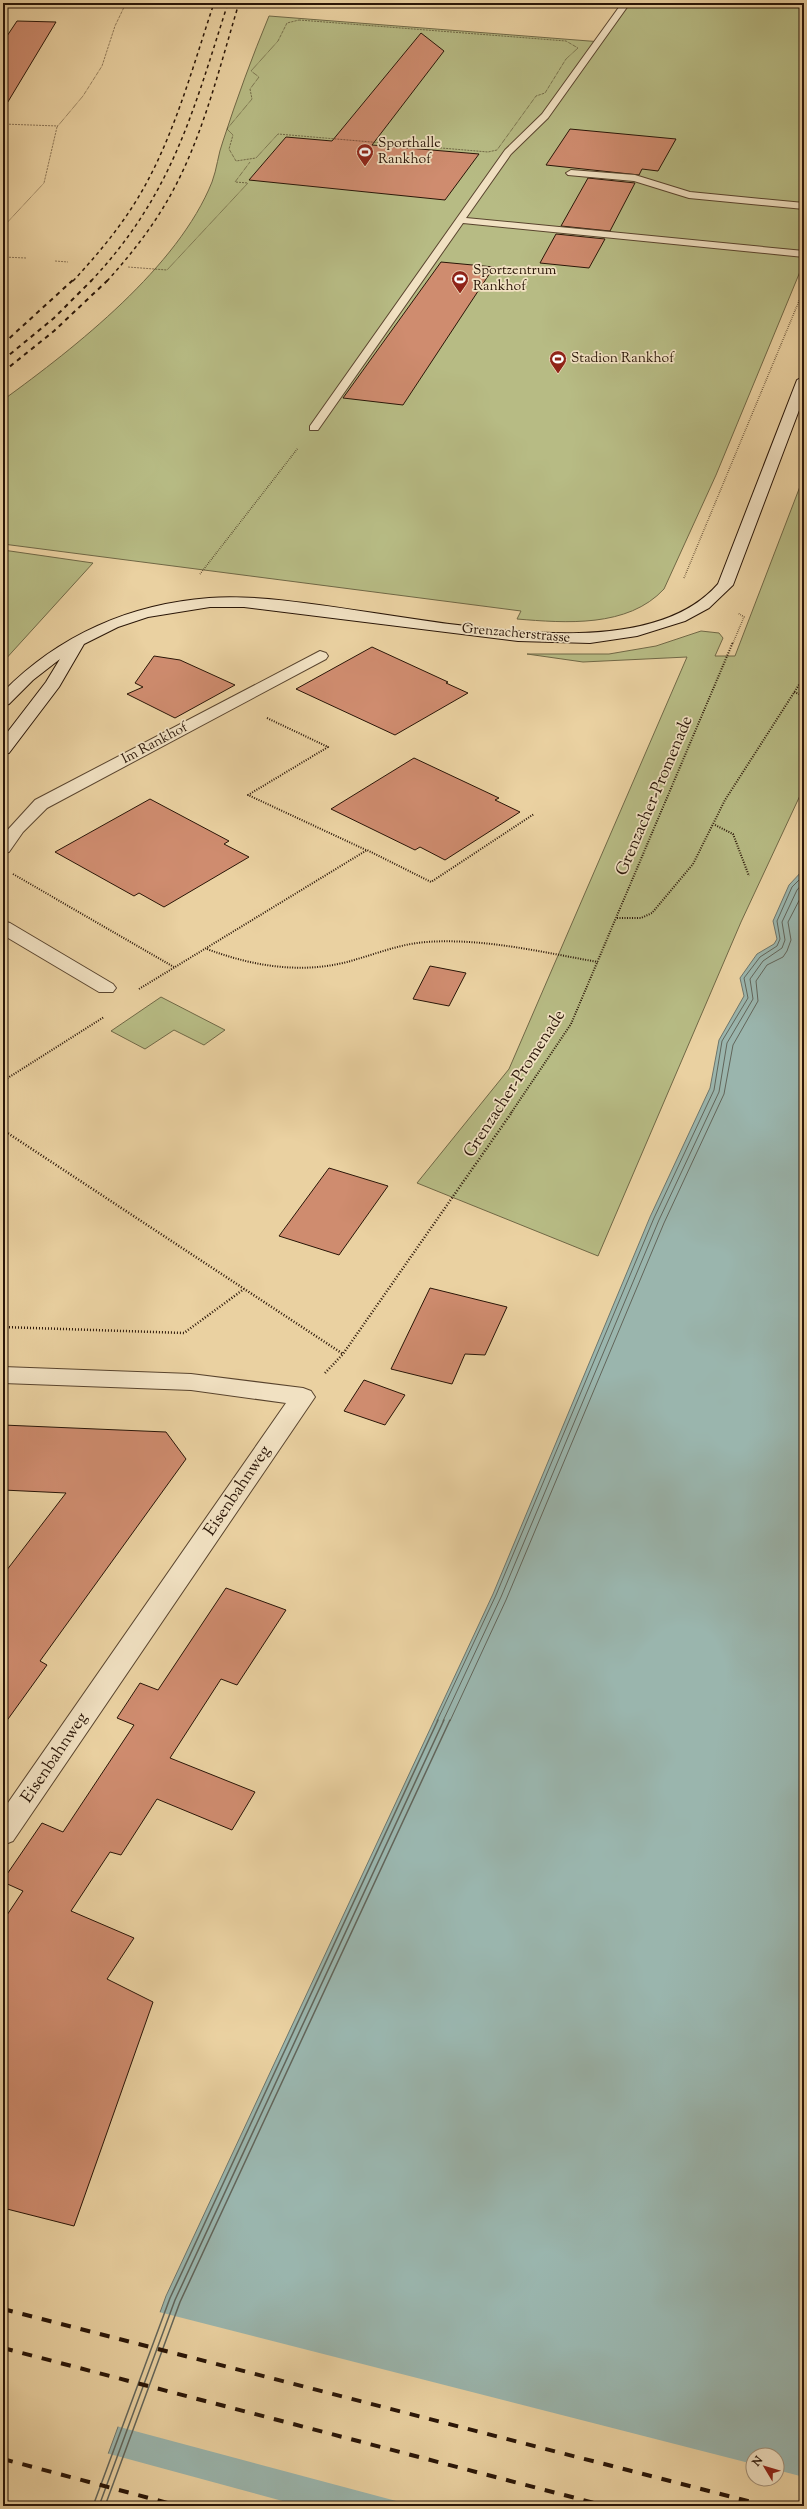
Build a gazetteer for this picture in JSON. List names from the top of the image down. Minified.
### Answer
{"streets":{"main road":["Grenzacherstrasse","Im Rankhof","Eisenbahnweg"],"path":["Grenzacher-Promenade"]},"crossings":[["Grenzacher-Promenade","Eisenbahnweg"]],"places":{"sports":["Sporthalle Rankhof","Sportzentrum Rankhof","Stadion Rankhof"]},"north":"top left"}
